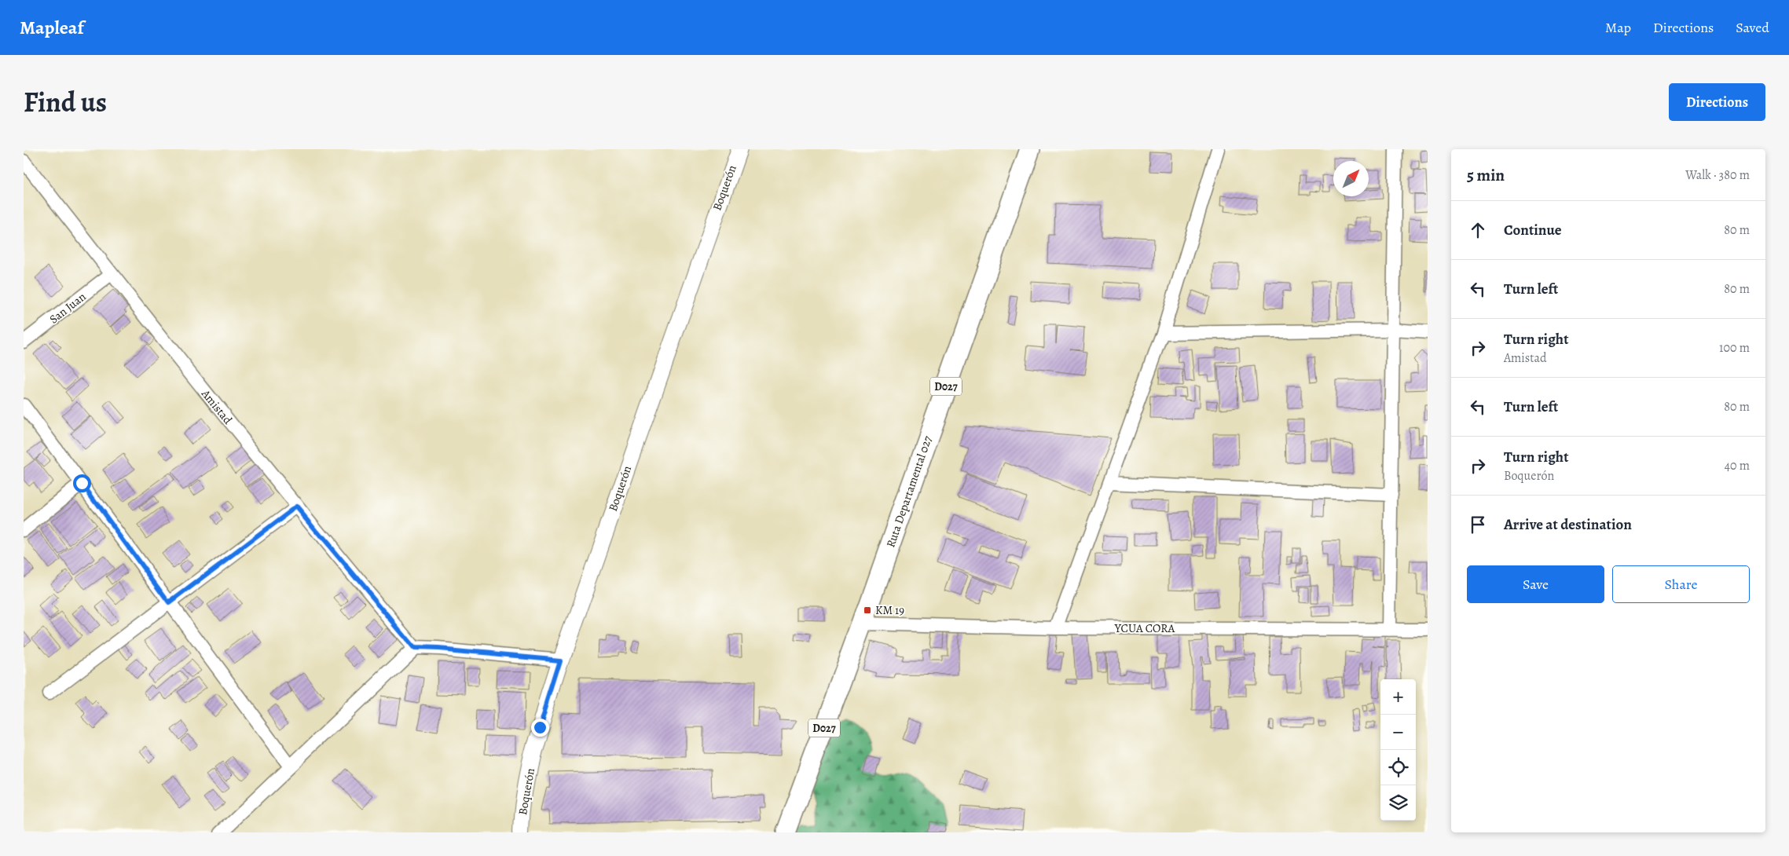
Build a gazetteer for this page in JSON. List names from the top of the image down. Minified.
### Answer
{"streets":{"main road":["D027","Ruta Departamental 027"],"street":["Boquerón","San Juan","Amistad","YCUA CORA"]},"crossings":[["San Juan","Amistad"],["Ruta Departamental 027","YCUA CORA"]],"places":{"transit":["KM 19"]},"north":"top right","page":{"header":"Mapleaf","nav":["Map","Directions","Saved"],"title":"Find us","buttons":["Directions",["Save","Share"]],"heading":["5 min","Walk · 380 m"],"list":[["Continue","80 m"],["Turn left","80 m"],["Turn right","Amistad","100 m"],["Turn left","80 m"],["Turn right","Boquerón","40 m"],"Arrive at destination"],"map_buttons":["+","−"]}}
